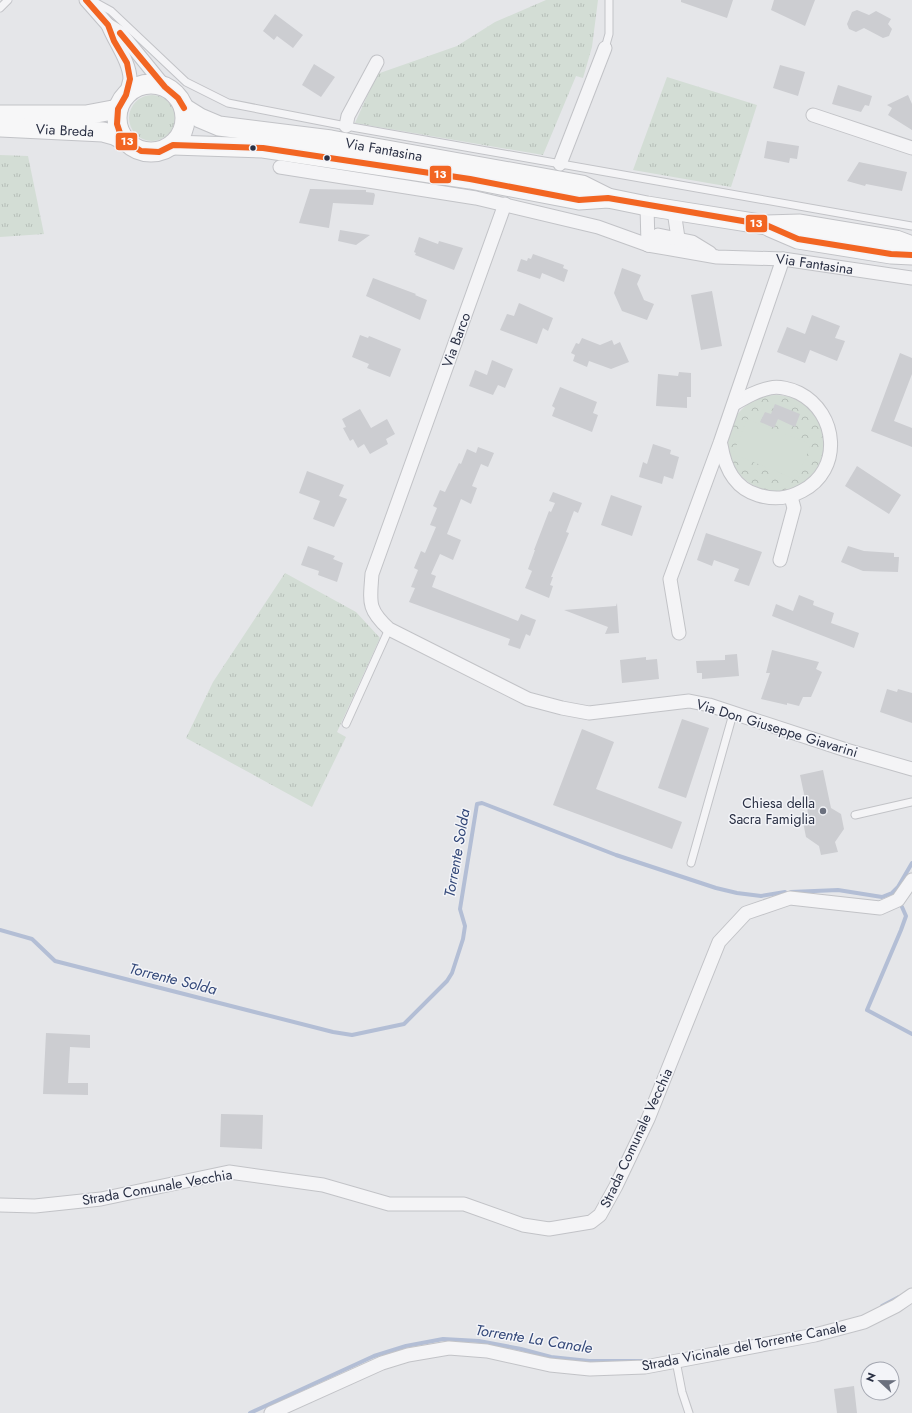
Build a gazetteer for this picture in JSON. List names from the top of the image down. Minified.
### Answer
{"streets":{"street":["Via Breda","Via Fantasina","Via Barco","Via Don Giuseppe Giavarini","Strada Comunale Vecchia","Strada Vicinale del Torrente Canale"]},"crossings":[["Via Breda","Via Fantasina"],["Via Barco","Via Don Giuseppe Giavarini"]],"water":["Torrente Solda","Torrente La Canale"],"places":["Chiesa della Sacra Famiglia"],"lines":["transit line 13"],"north":"left"}
